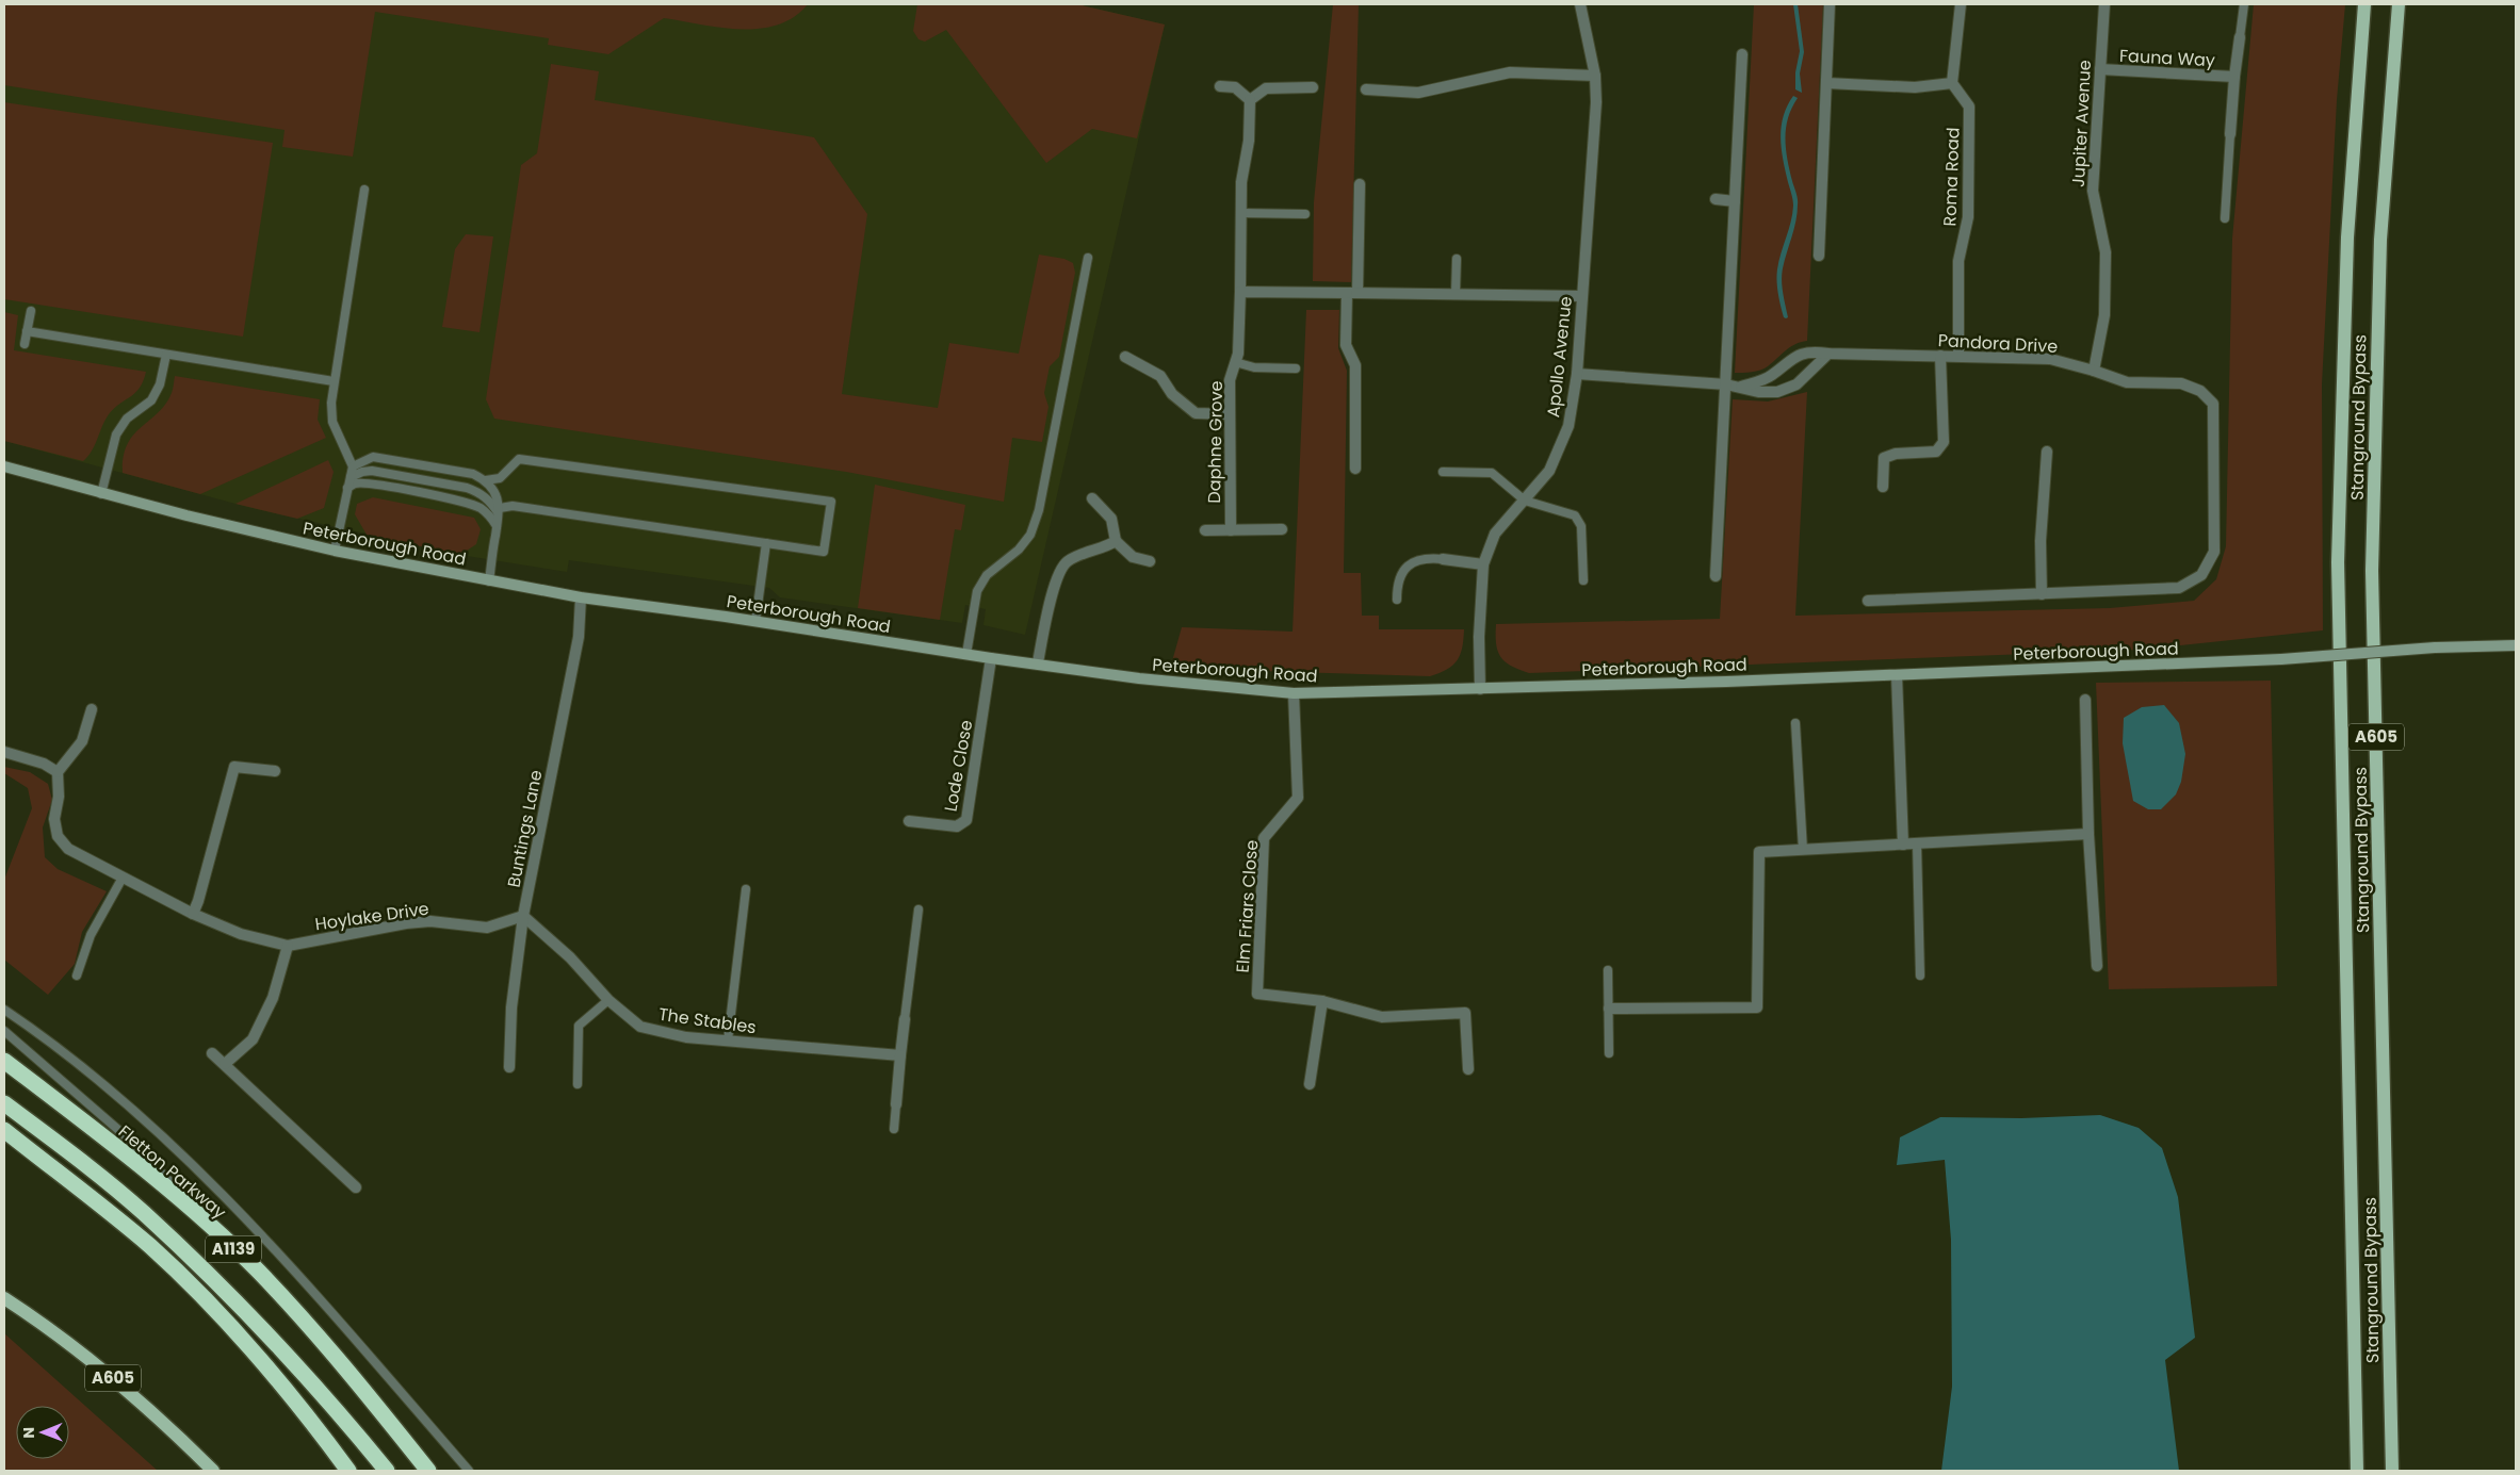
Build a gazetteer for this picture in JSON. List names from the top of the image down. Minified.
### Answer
{"streets":{"highway":["Fletton Parkway","A1139"],"main road":["Stanground Bypass","Peterborough Road","A605"],"street":["Fauna Way","Jupiter Avenue","Roma Road","Pandora Drive","Apollo Avenue","Daphne Grove","Lode Close","Buntings Lane","Elm Friars Close","Hoylake Drive","The Stables"]},"crossings":[["Fauna Way","Jupiter Avenue"],["Jupiter Avenue","Pandora Drive"],["Roma Road","Pandora Drive"],["Apollo Avenue","Peterborough Road"],["Peterborough Road","Lode Close"],["Peterborough Road","Buntings Lane"],["Peterborough Road","Elm Friars Close"],["Buntings Lane","Hoylake Drive"],["Buntings Lane","The Stables"],["Hoylake Drive","The Stables"]],"north":"left"}
